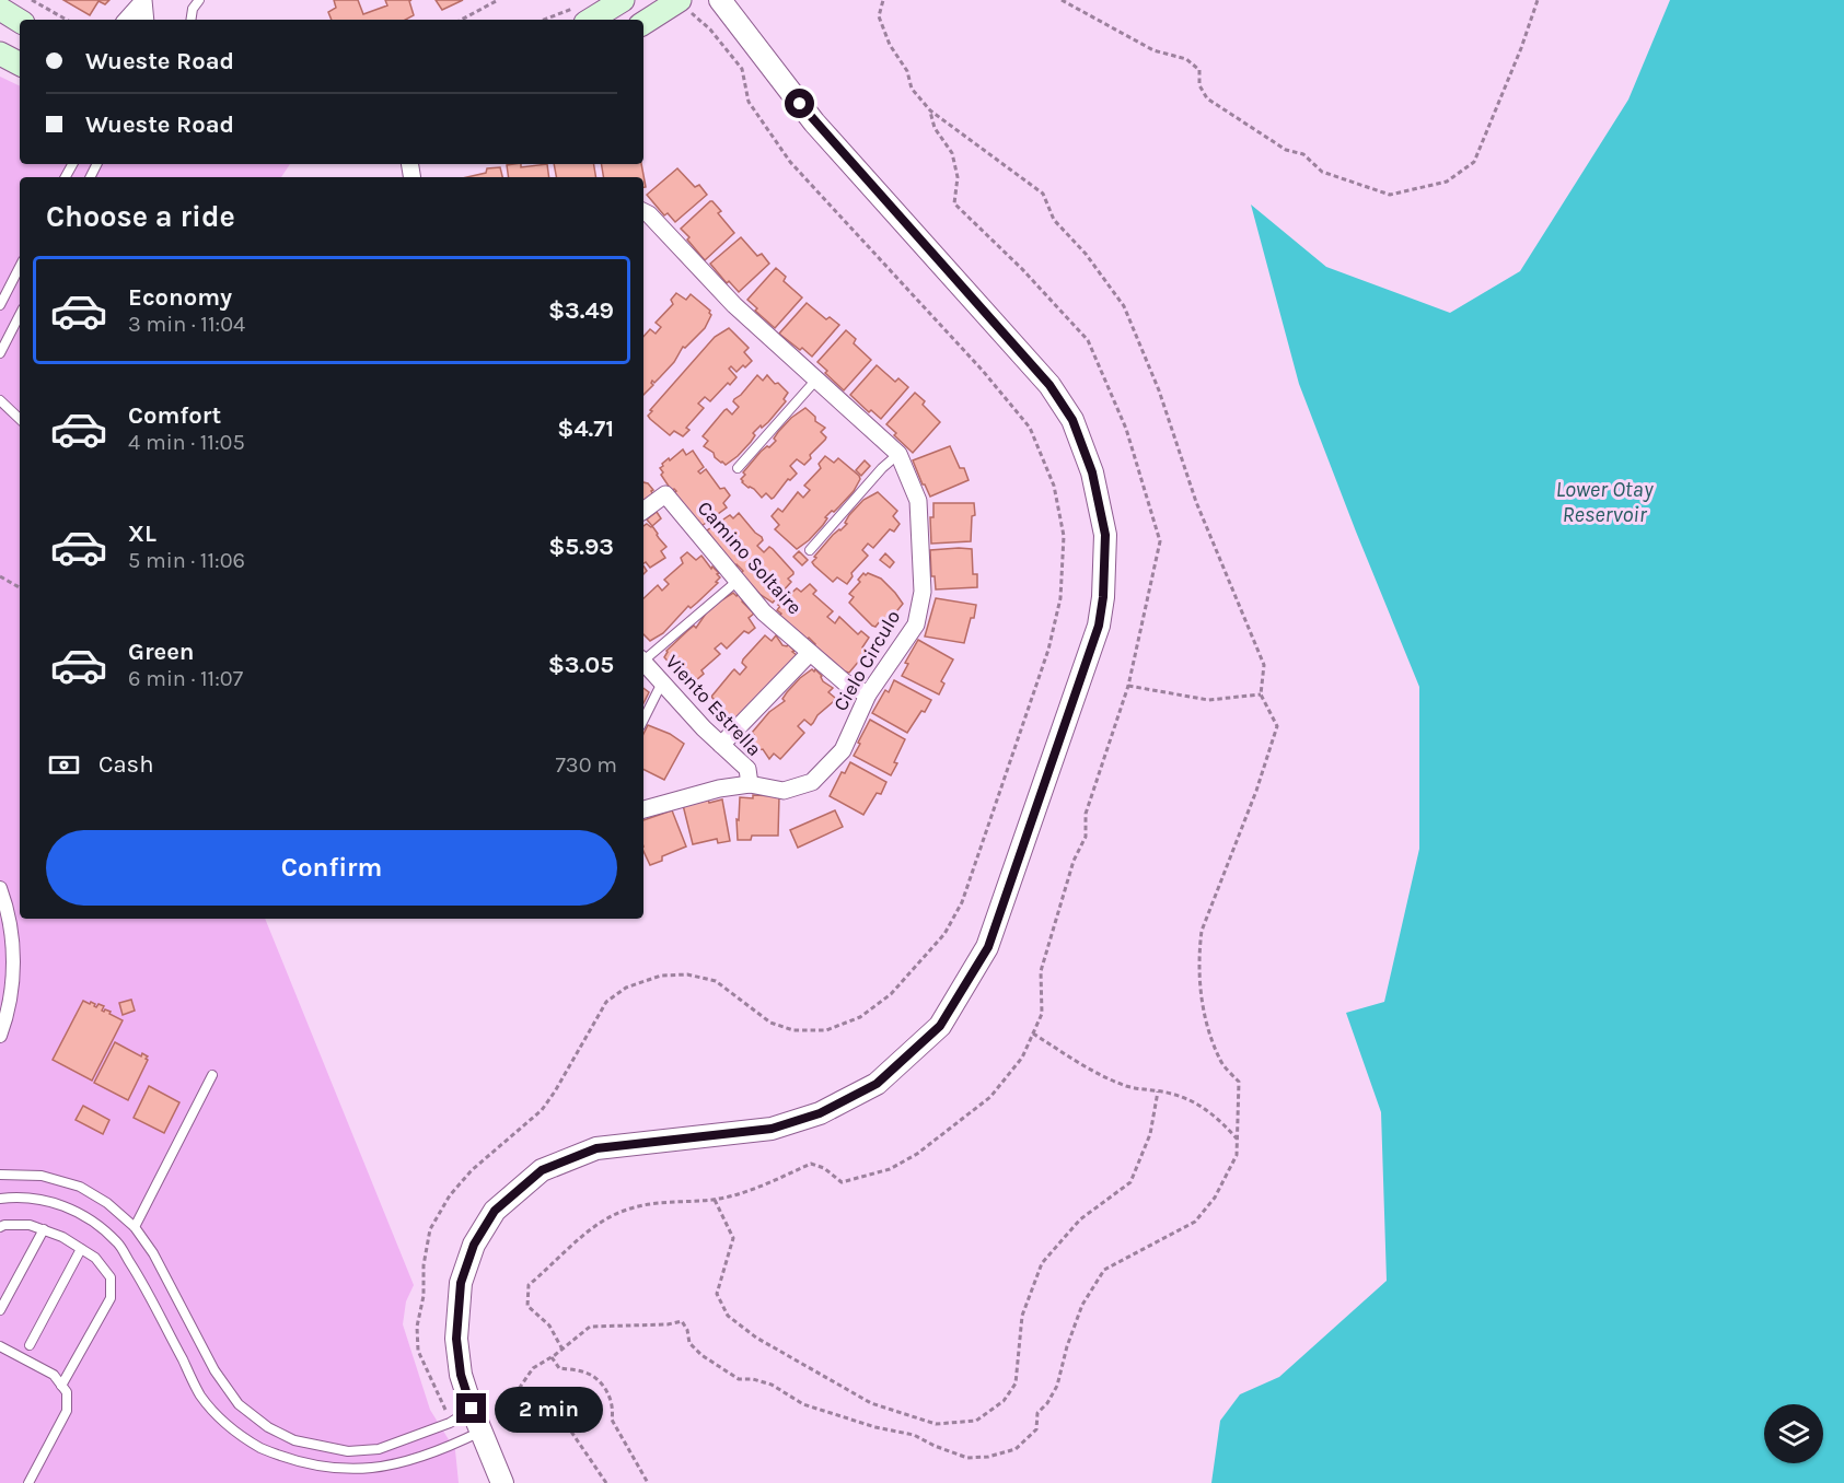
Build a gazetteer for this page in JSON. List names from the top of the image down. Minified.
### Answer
{"streets":{"street":["Camino Soltaire","Cielo Circulo","Viento Estrella"]},"crossings":[["Camino Soltaire","Cielo Circulo"],["Cielo Circulo","Viento Estrella"]],"water":["Lower Otay Reservoir"],"page":{"banner":["Wueste Road","Wueste Road"],"heading":"Choose a ride","list":[{"name":"Economy","note":"3 min · 11:04","value":"$3.49"},{"name":"Comfort","note":"4 min · 11:05","value":"$4.71"},{"name":"XL","note":"5 min · 11:06","value":"$5.93"},{"name":"Green","note":"6 min · 11:07","value":"$3.05"}],"pay":["Cash","730 m"],"buttons":"Confirm","bubble":"2 min"}}
